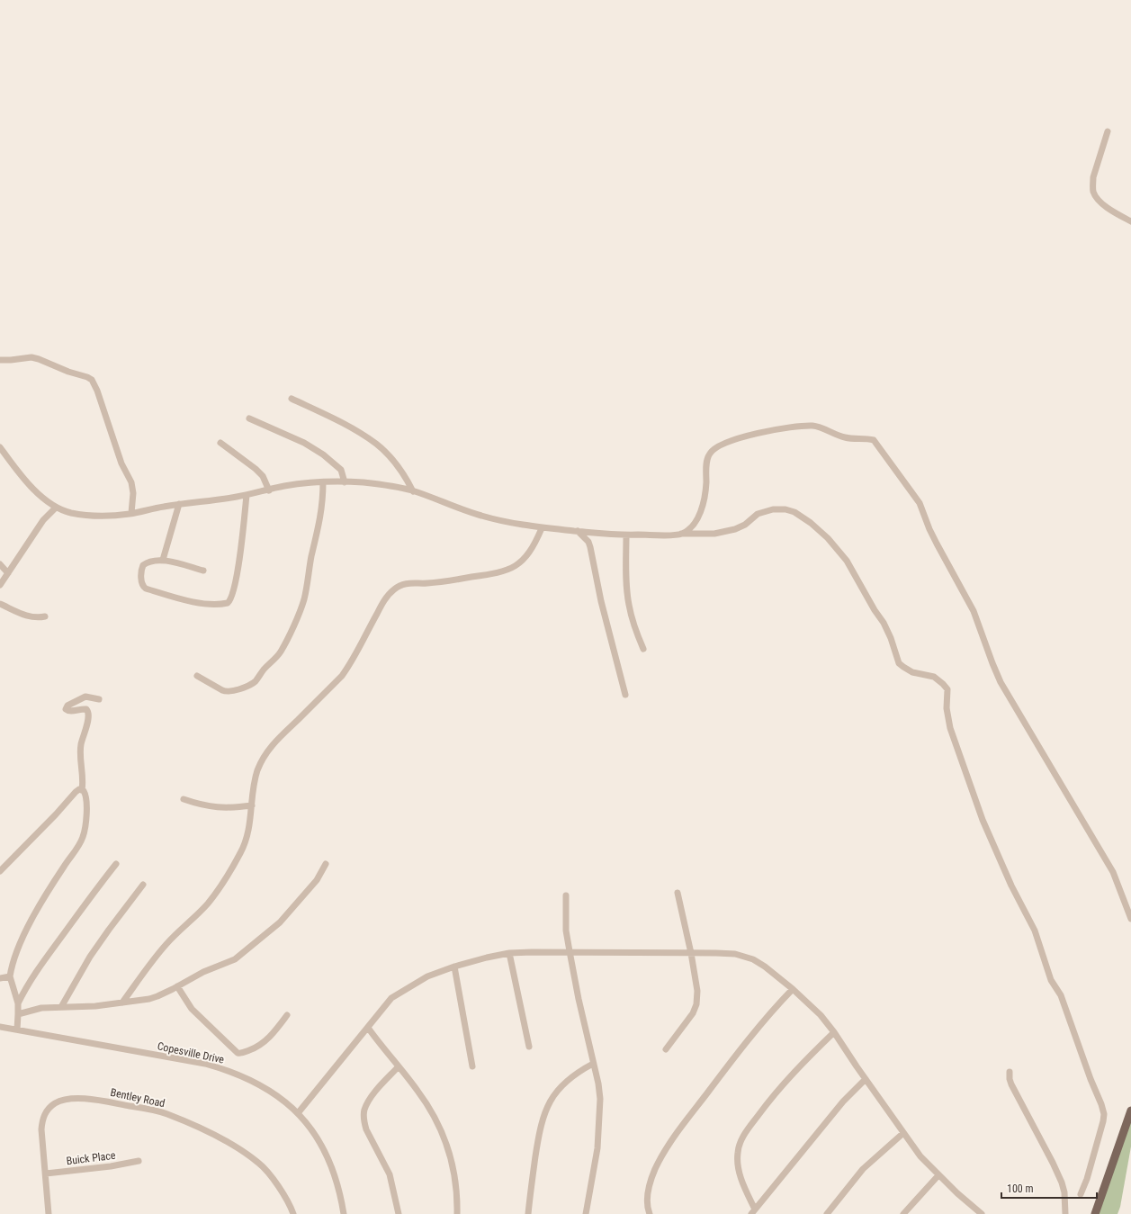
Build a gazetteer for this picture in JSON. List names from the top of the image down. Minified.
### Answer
{"streets":{"street":["Copesville Drive","Bentley Road","Buick Place"]},"crossings":[["Bentley Road","Buick Place"]],"scale_bar":"100 m"}
